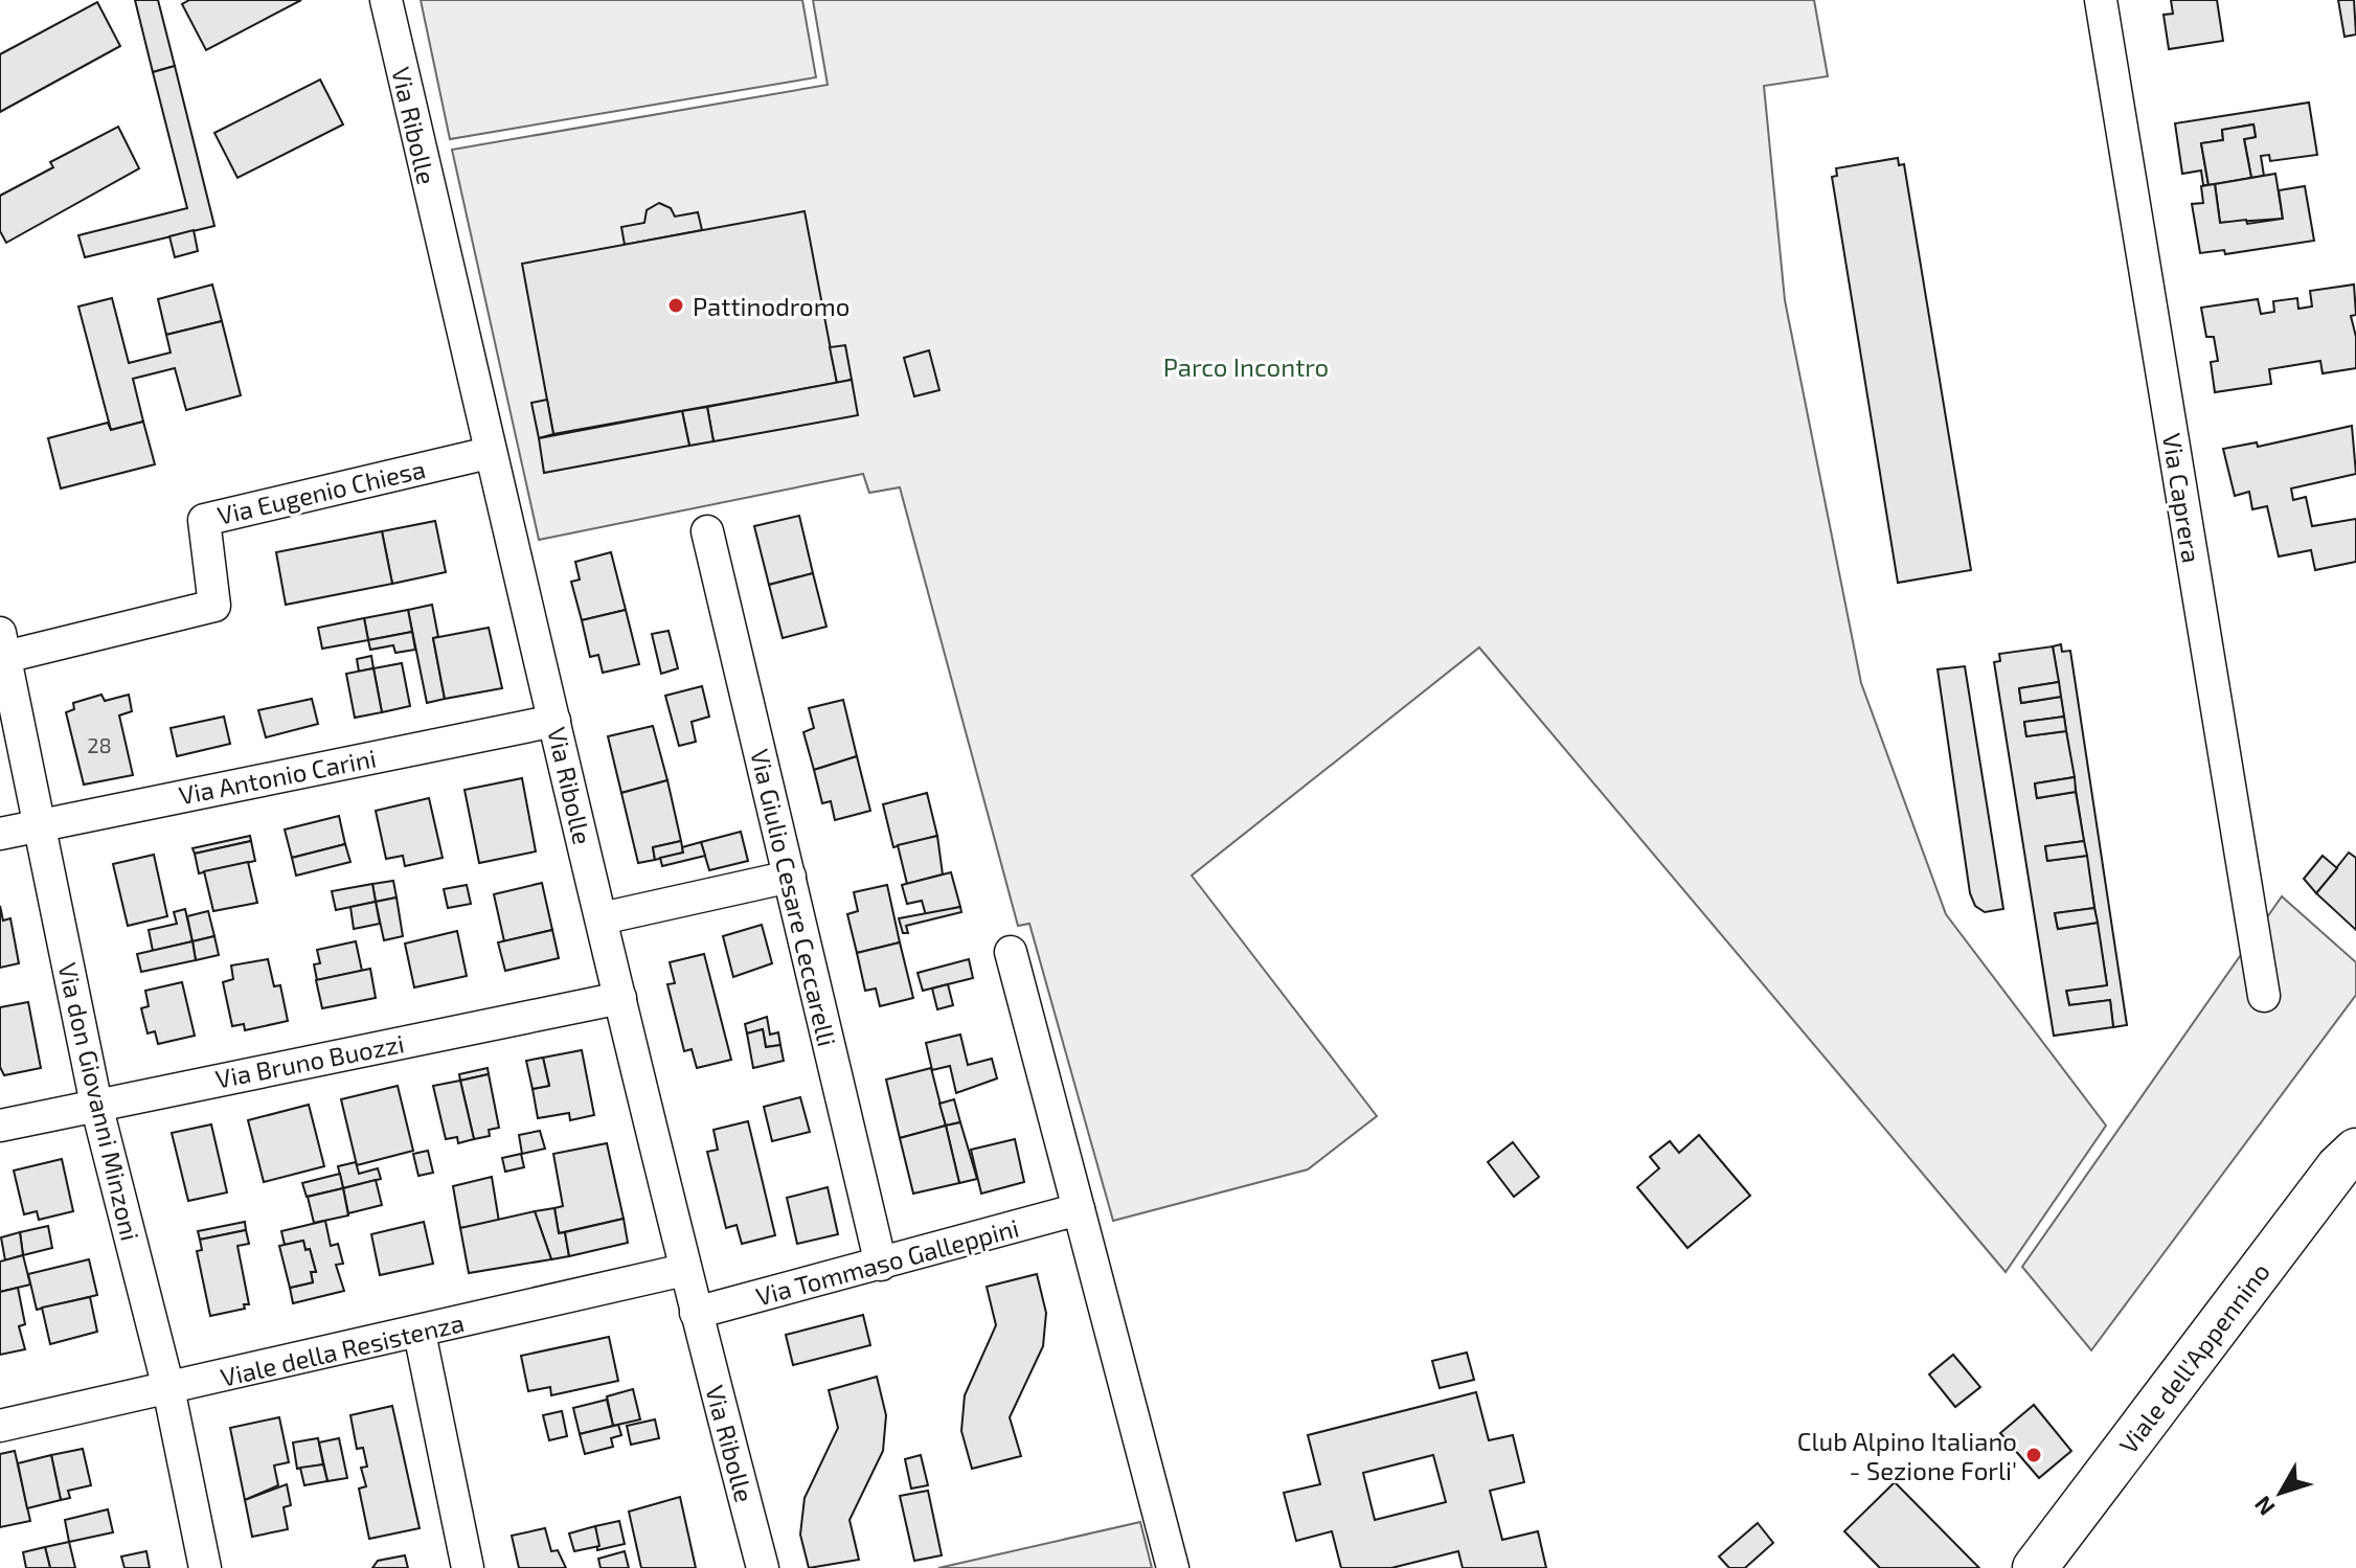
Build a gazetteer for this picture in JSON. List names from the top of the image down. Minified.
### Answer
{"streets":{"main road":["Viale dell'Appennino"],"street":["Via Ribolle","Via Eugenio Chiesa","Via Caprera","Via Antonio Carini","Via Giulio Cesare Ceccarelli","Via Bruno Buozzi","Via don Giovanni Minzoni","Via Tommaso Galleppini","Viale della Resistenza"]},"crossings":[["Via Ribolle","Via Eugenio Chiesa"],["Via Ribolle","Via Antonio Carini"],["Via Ribolle","Via Bruno Buozzi"],["Via Ribolle","Via Tommaso Galleppini"],["Via Ribolle","Viale della Resistenza"],["Via Eugenio Chiesa","Via don Giovanni Minzoni"],["Via Antonio Carini","Via don Giovanni Minzoni"],["Via Giulio Cesare Ceccarelli","Via Tommaso Galleppini"],["Via Bruno Buozzi","Via don Giovanni Minzoni"],["Via don Giovanni Minzoni","Viale della Resistenza"]],"parks":["Parco Incontro"],"places":["Pattinodromo","Club Alpino Italiano - Sezione Forli'"],"house_numbers":["28"],"north":"bottom left"}
